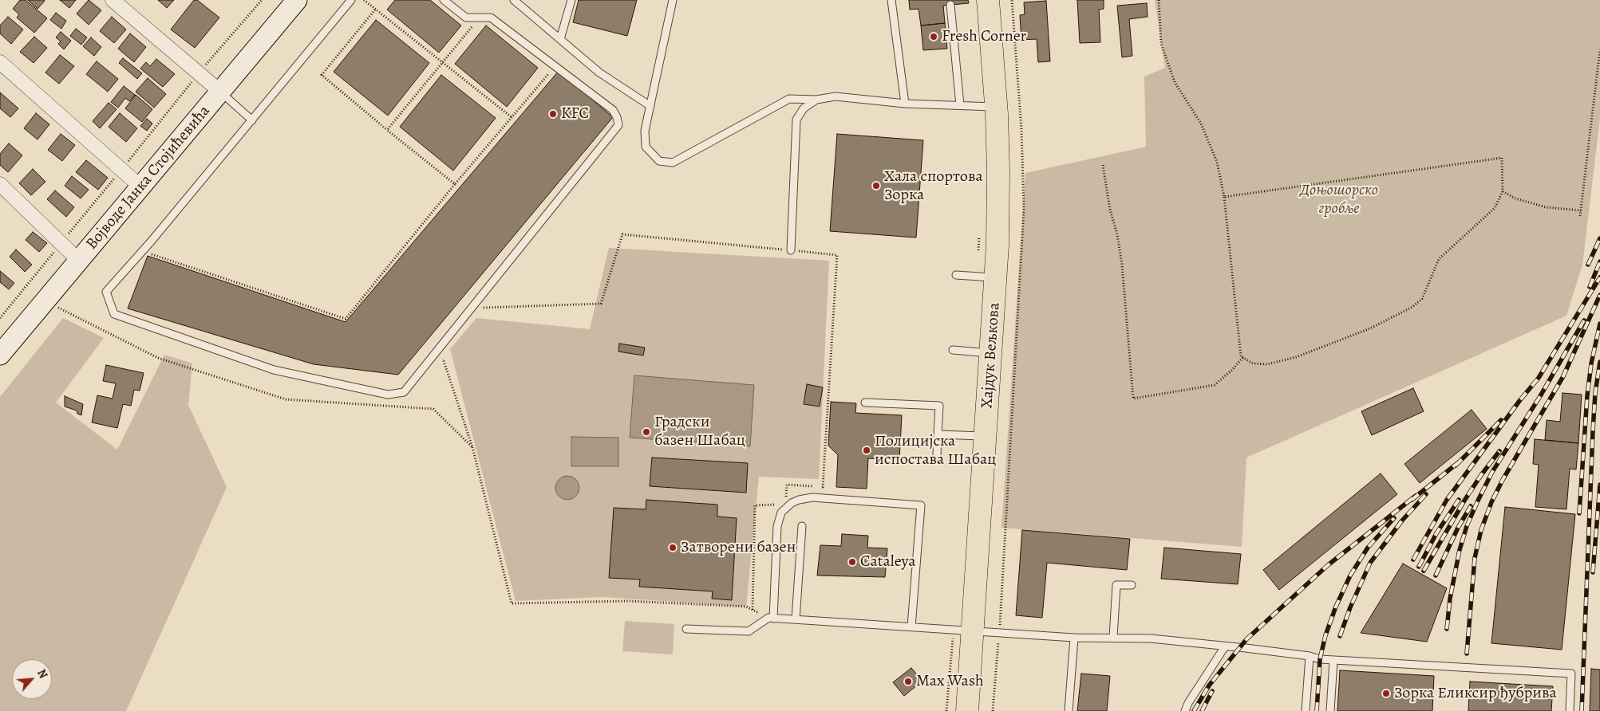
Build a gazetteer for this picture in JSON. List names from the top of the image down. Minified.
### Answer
{"streets":{"main road":["Хајдук Вељкова"],"street":["Војводе Јанка Стојићевића"]},"parks":["Доњошорско гробље"],"places":["Fresh Corner","KFC","Хала спортова Зорка","Градски базен Шабац","Полицијска испостава Шабац","Затворени базен","Cataleya","Max Wash","Зорка Еликсир ђубрива"],"north":"top right"}
